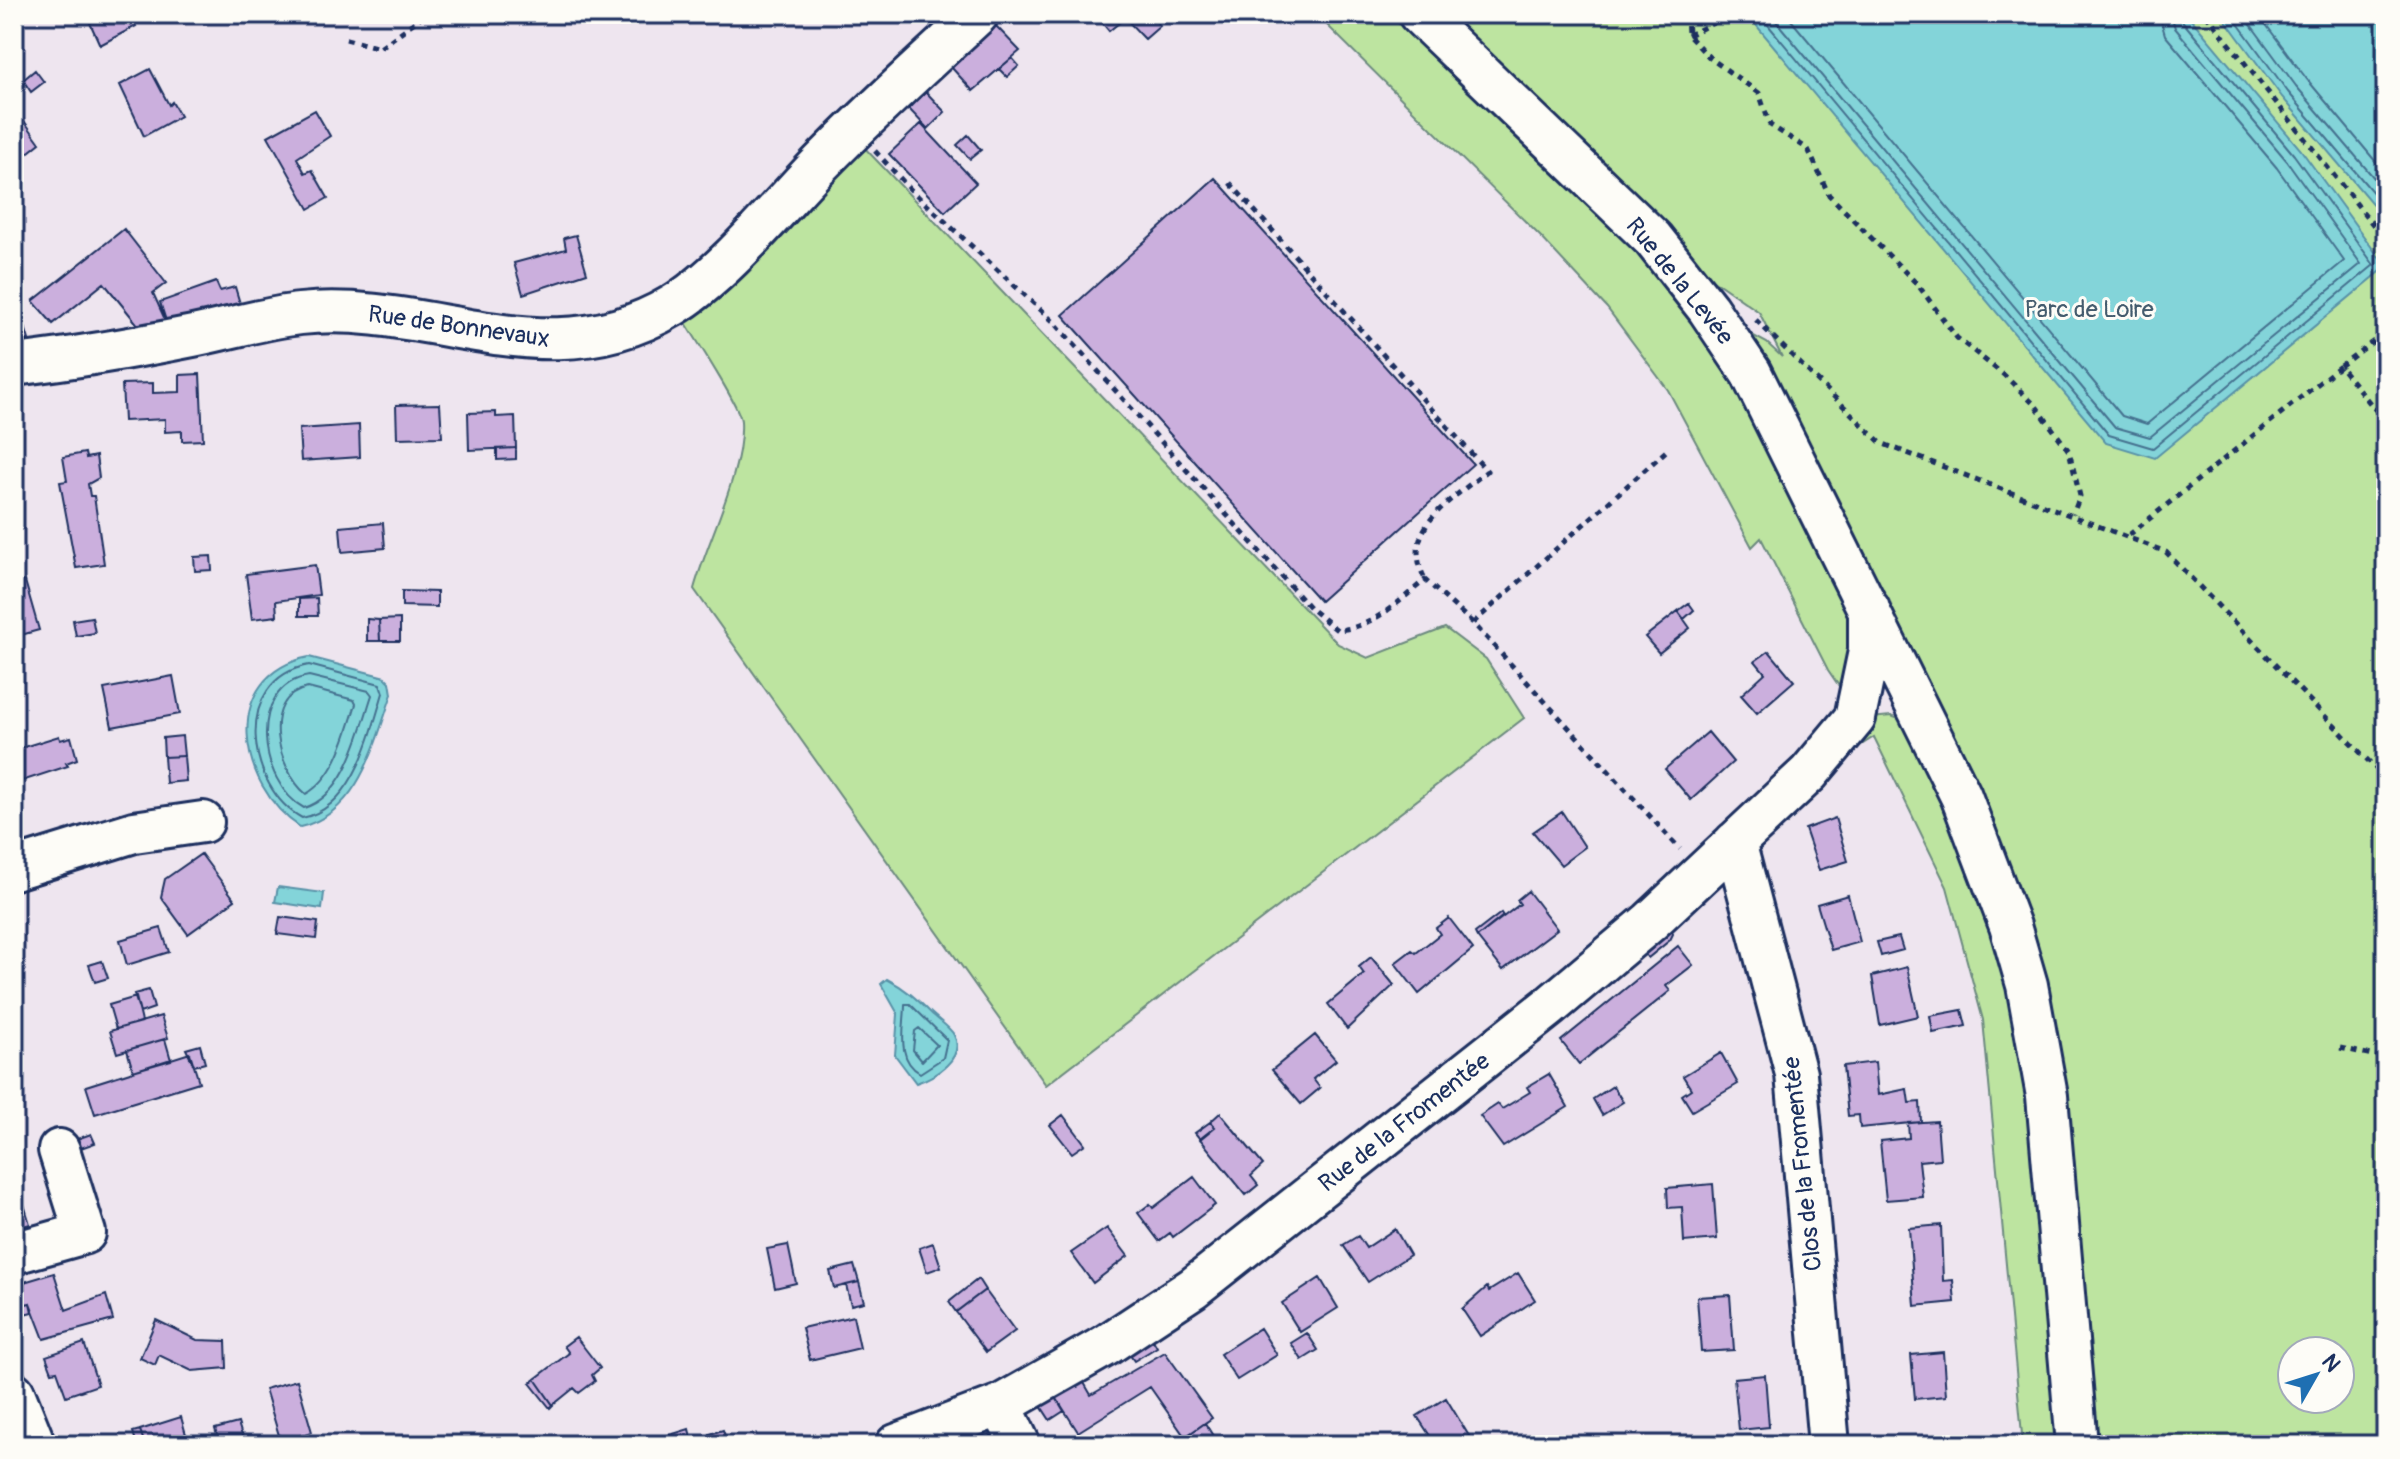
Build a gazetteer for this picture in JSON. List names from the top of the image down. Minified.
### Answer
{"streets":{"street":["Rue de la Levée","Rue de Bonnevaux","Rue de la Fromentée","Clos de la Fromentée"]},"crossings":[["Rue de la Levée","Rue de la Fromentée"],["Rue de la Fromentée","Clos de la Fromentée"]],"parks":["Parc de Loire"],"north":"top right"}
